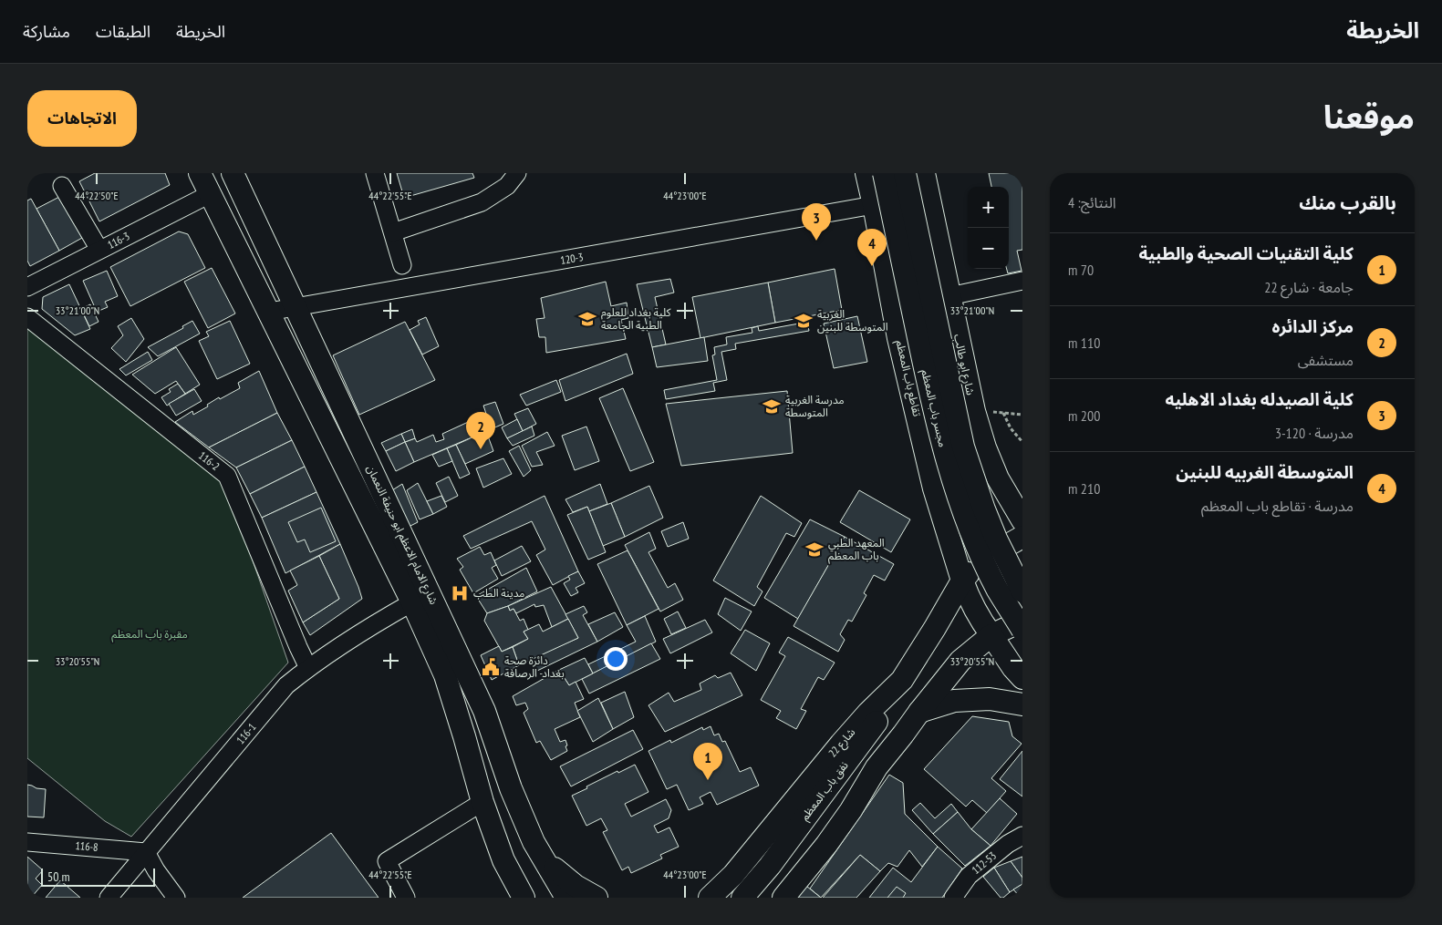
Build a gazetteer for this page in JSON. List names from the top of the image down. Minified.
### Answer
{"streets":{"main road":["شارع ابو طالب","تقاطع باب المعظم","مجسر باب المعظم","شارع الامام الاعظم ابو حنيفة النعمان","شارع 22","نفق باب المعظم"],"street":["116-3","120-3","116-2","116-1","116-8","112-53"]},"crossings":[["116-3","شارع الامام الاعظم ابو حنيفة النعمان"],["120-3","تقاطع باب المعظم"],["120-3","شارع الامام الاعظم ابو حنيفة النعمان"],["تقاطع باب المعظم","مجسر باب المعظم"],["تقاطع باب المعظم","شارع 22"],["116-2","116-1"],["شارع الامام الاعظم ابو حنيفة النعمان","116-1"],["116-1","116-8"],["شارع 22","نفق باب المعظم"]],"parks":["مقبرة باب المعظم"],"places":{"school or university":["كلية بغداد للعلوم الطبية الجامعة","الغربية المتوسطة للبنين","مدرسة الغربية المتوسطة","المعهد الطبي باب المعظم"],"hospital":["مدينة الطب"],"public building":["دائرة صحة بغداد- الرصافة"]},"scale_bar":"50 m","page":{"header":"الخريطة","nav":["الخريطة","الطبقات","مشاركة"],"title":"موقعنا","buttons":"الاتجاهات","heading":["بالقرب منك","النتائج: 4"],"map_buttons":["+","−"],"pins":["3","4","2","1"],"list":[{"mark":"1","name":"كلية التقنيات الصحية والطبية","note":"جامعة · شارع 22","value":"70 m"},{"mark":"2","name":"مركز الدائره","note":"مستشفى","value":"110 m"},{"mark":"3","name":"كلية الصيدله بغداد الاهليه","note":"مدرسة · 120-3","value":"200 m"},{"mark":"4","name":"المتوسطة الغربيه للبنين","note":"مدرسة · تقاطع باب المعظم","value":"210 m"}],"scale":"50 m"},"coordinates":["44°22'50\"E","44°22'55\"E","44°23'00\"E","33°21'00\"N","33°20'55\"N"]}
